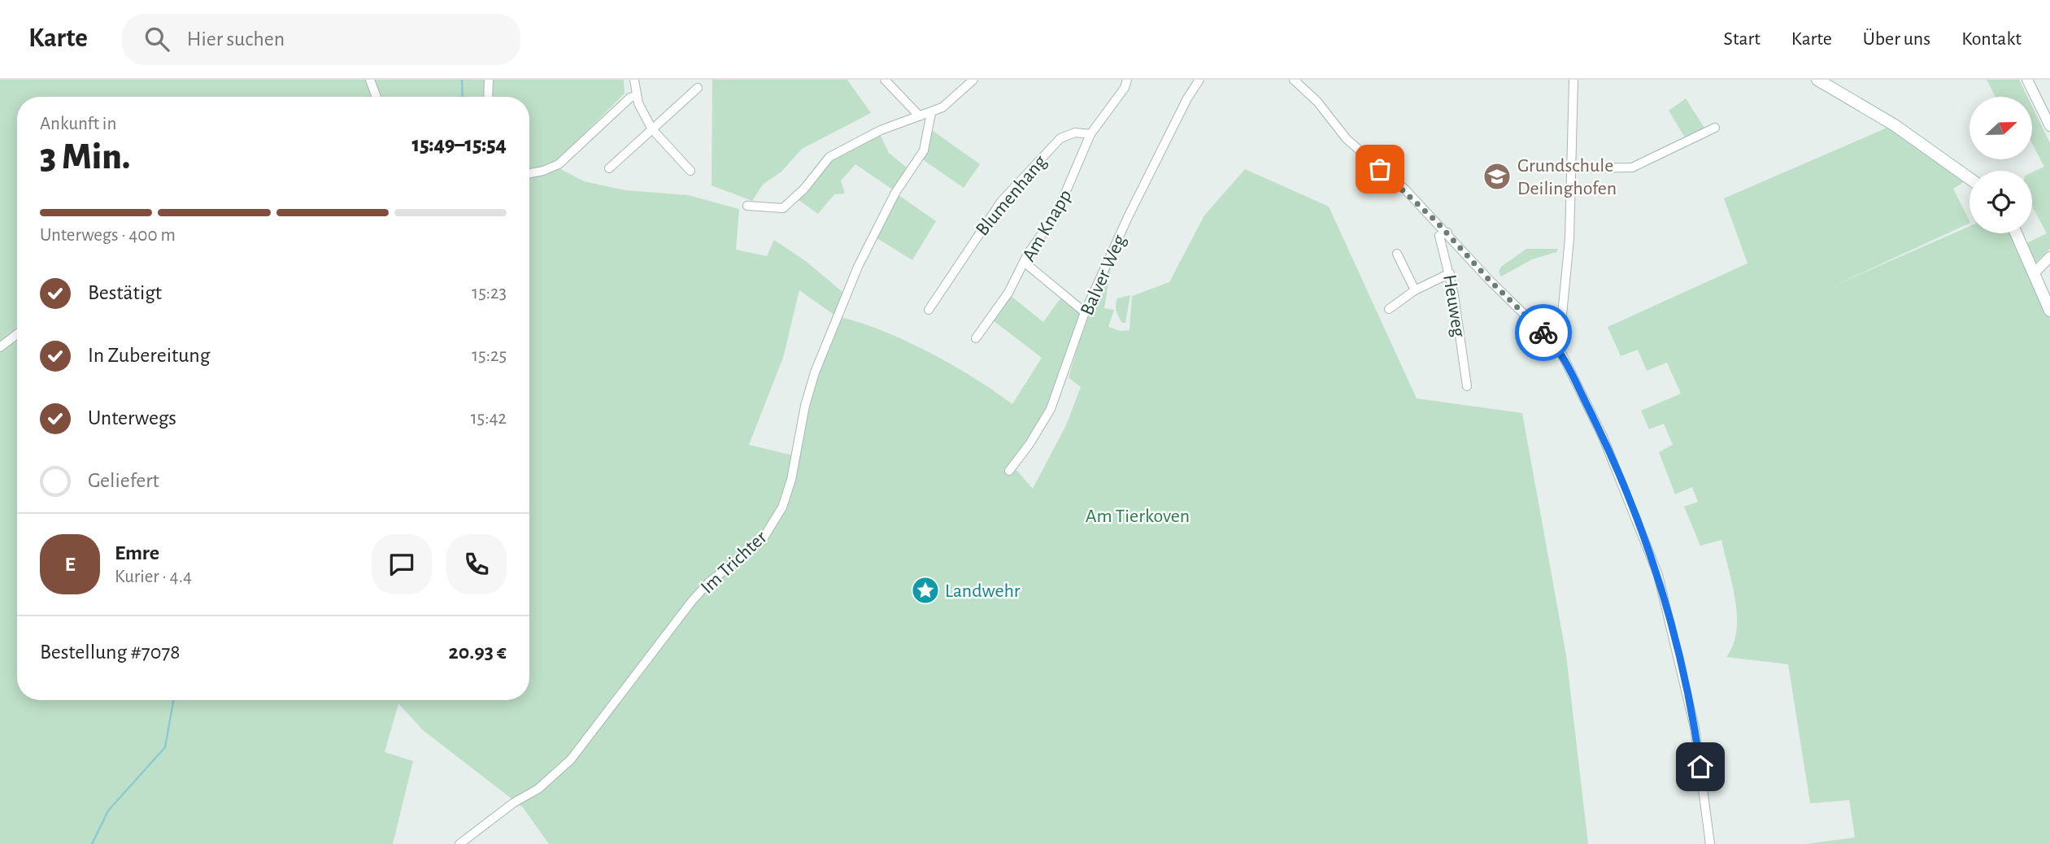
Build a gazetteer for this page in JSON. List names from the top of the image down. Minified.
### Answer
{"streets":{"street":["Blumenhang","Am Knapp","Balver Weg","Heuweg","Im Trichter"]},"crossings":[["Blumenhang","Am Knapp"]],"parks":["Am Tierkoven"],"places":{"school or university":["Grundschule Deilinghofen"],"place":["Landwehr"]},"north":"right","page":{"header":"Karte","search":"Hier suchen","nav":["Start","Karte","Über uns","Kontakt"],"heading":["3 Min.","Ankunft in","15:49–15:54"],"panel":["Emre","Kurier · 4.4","Bestellung #7078","20.93 €"],"bar":"Unterwegs · 400 m","list":[["Bestätigt","15:23"],["In Zubereitung","15:25"],["Unterwegs","15:42"],"Geliefert"],"round":"E"}}
